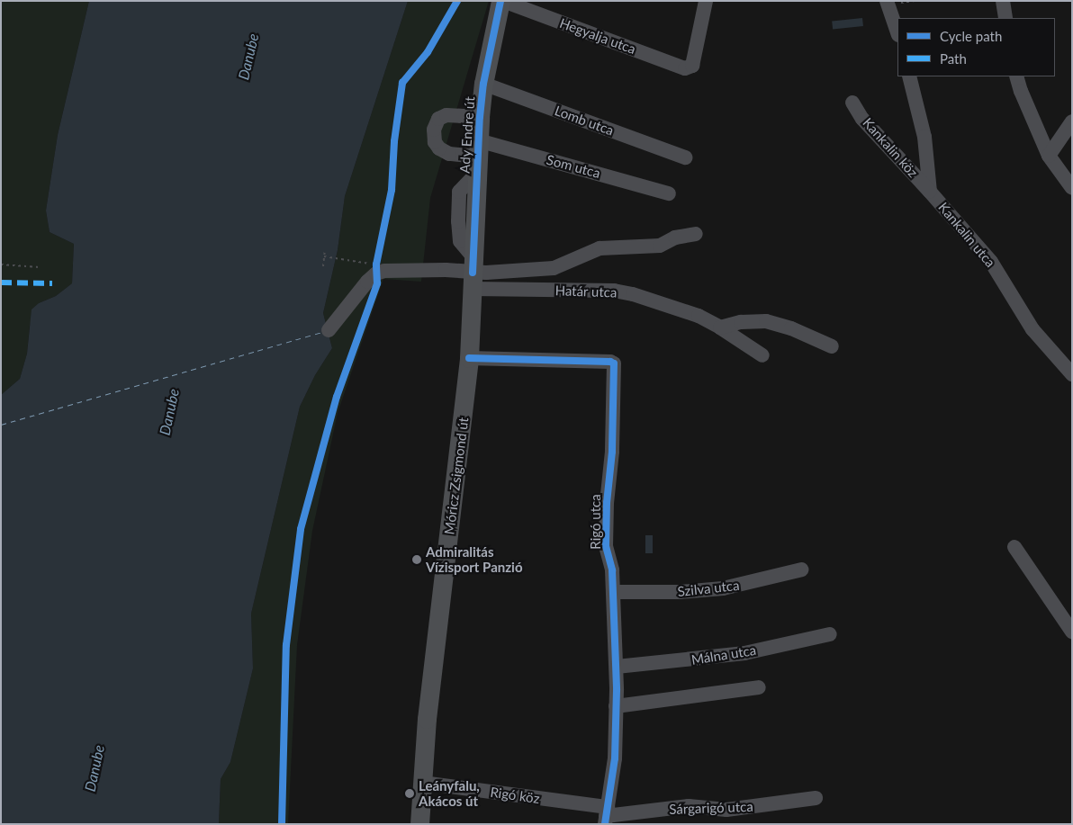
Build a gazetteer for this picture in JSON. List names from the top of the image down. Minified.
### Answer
{"streets":{"main road":["Ady Endre út","Móricz Zsigmond út"],"street":["Hegyalja utca","Lomb utca","Kankalin köz","Som utca","Kankalin utca","Határ utca","Rigó utca","Szilva utca","Málna utca","Rigó köz","Sárgarigó utca"]},"crossings":[["Hegyalja utca","Ady Endre út"],["Lomb utca","Ady Endre út"],["Ady Endre út","Som utca"],["Ady Endre út","Határ utca"],["Ady Endre út","Móricz Zsigmond út"],["Kankalin köz","Kankalin utca"],["Határ utca","Móricz Zsigmond út"],["Móricz Zsigmond út","Rigó utca"],["Móricz Zsigmond út","Rigó köz"],["Rigó utca","Szilva utca"],["Rigó utca","Málna utca"],["Rigó utca","Rigó köz"],["Rigó utca","Sárgarigó utca"],["Rigó köz","Sárgarigó utca"]],"water":["Danube"],"places":["Admiralitás Vízisport Panzió","Leányfalu, Akácos út"],"legend":["Cycle path","Path"]}
